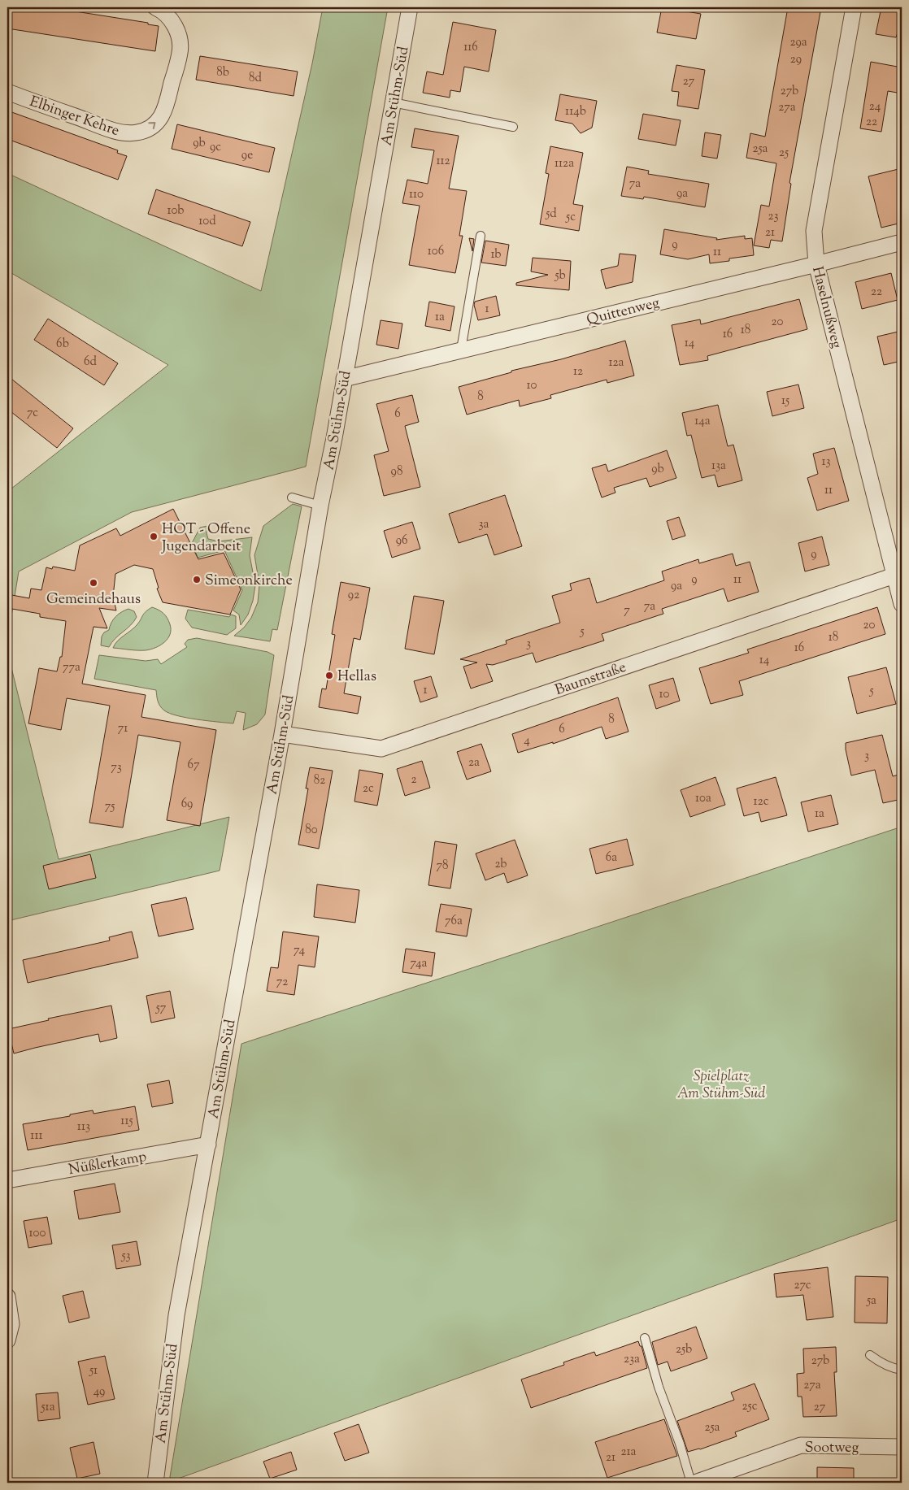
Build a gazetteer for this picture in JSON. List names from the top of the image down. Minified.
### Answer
{"streets":{"street":["Am Stühm-Süd","Elbinger Kehre","Haselnußweg","Quittenweg","Baumstraße","Nüßlerkamp","Sootweg"]},"crossings":[["Am Stühm-Süd","Quittenweg"],["Am Stühm-Süd","Baumstraße"],["Am Stühm-Süd","Nüßlerkamp"],["Haselnußweg","Quittenweg"],["Haselnußweg","Baumstraße"]],"parks":["Spielplatz Am Stühm-Süd"],"places":["HOT - Offene Jugendarbeit","Simeonkirche","Gemeindehaus","Hellas"],"house_numbers":["29a","116","29","8b","8d","27","27b","24","27a","114b","22","9b","9c","25a","25","9e","112","112a","7a","9a","110","10b","5d","23","5c","10d","21","9","106","11","1b","5b","22","1","1a","20","18","16","14","6b","6d","12a","12","10","8","15","7c","6","14a","13","13a","9b","98","11","3a","96","9","9","11","9a","92","7a","7","20","5","18","3","16","14","77a","1","5","10","8","71","6","4","3","2a","67","73","2","82","2c","10a","12c","69","75","1a","80","6a","2b","78","76a","74","74a","72","57","115","113","111","100","53","27c","5a","25b","23a","27b","51","27a","49","25c","51a","27","25a","21a","21"]}
